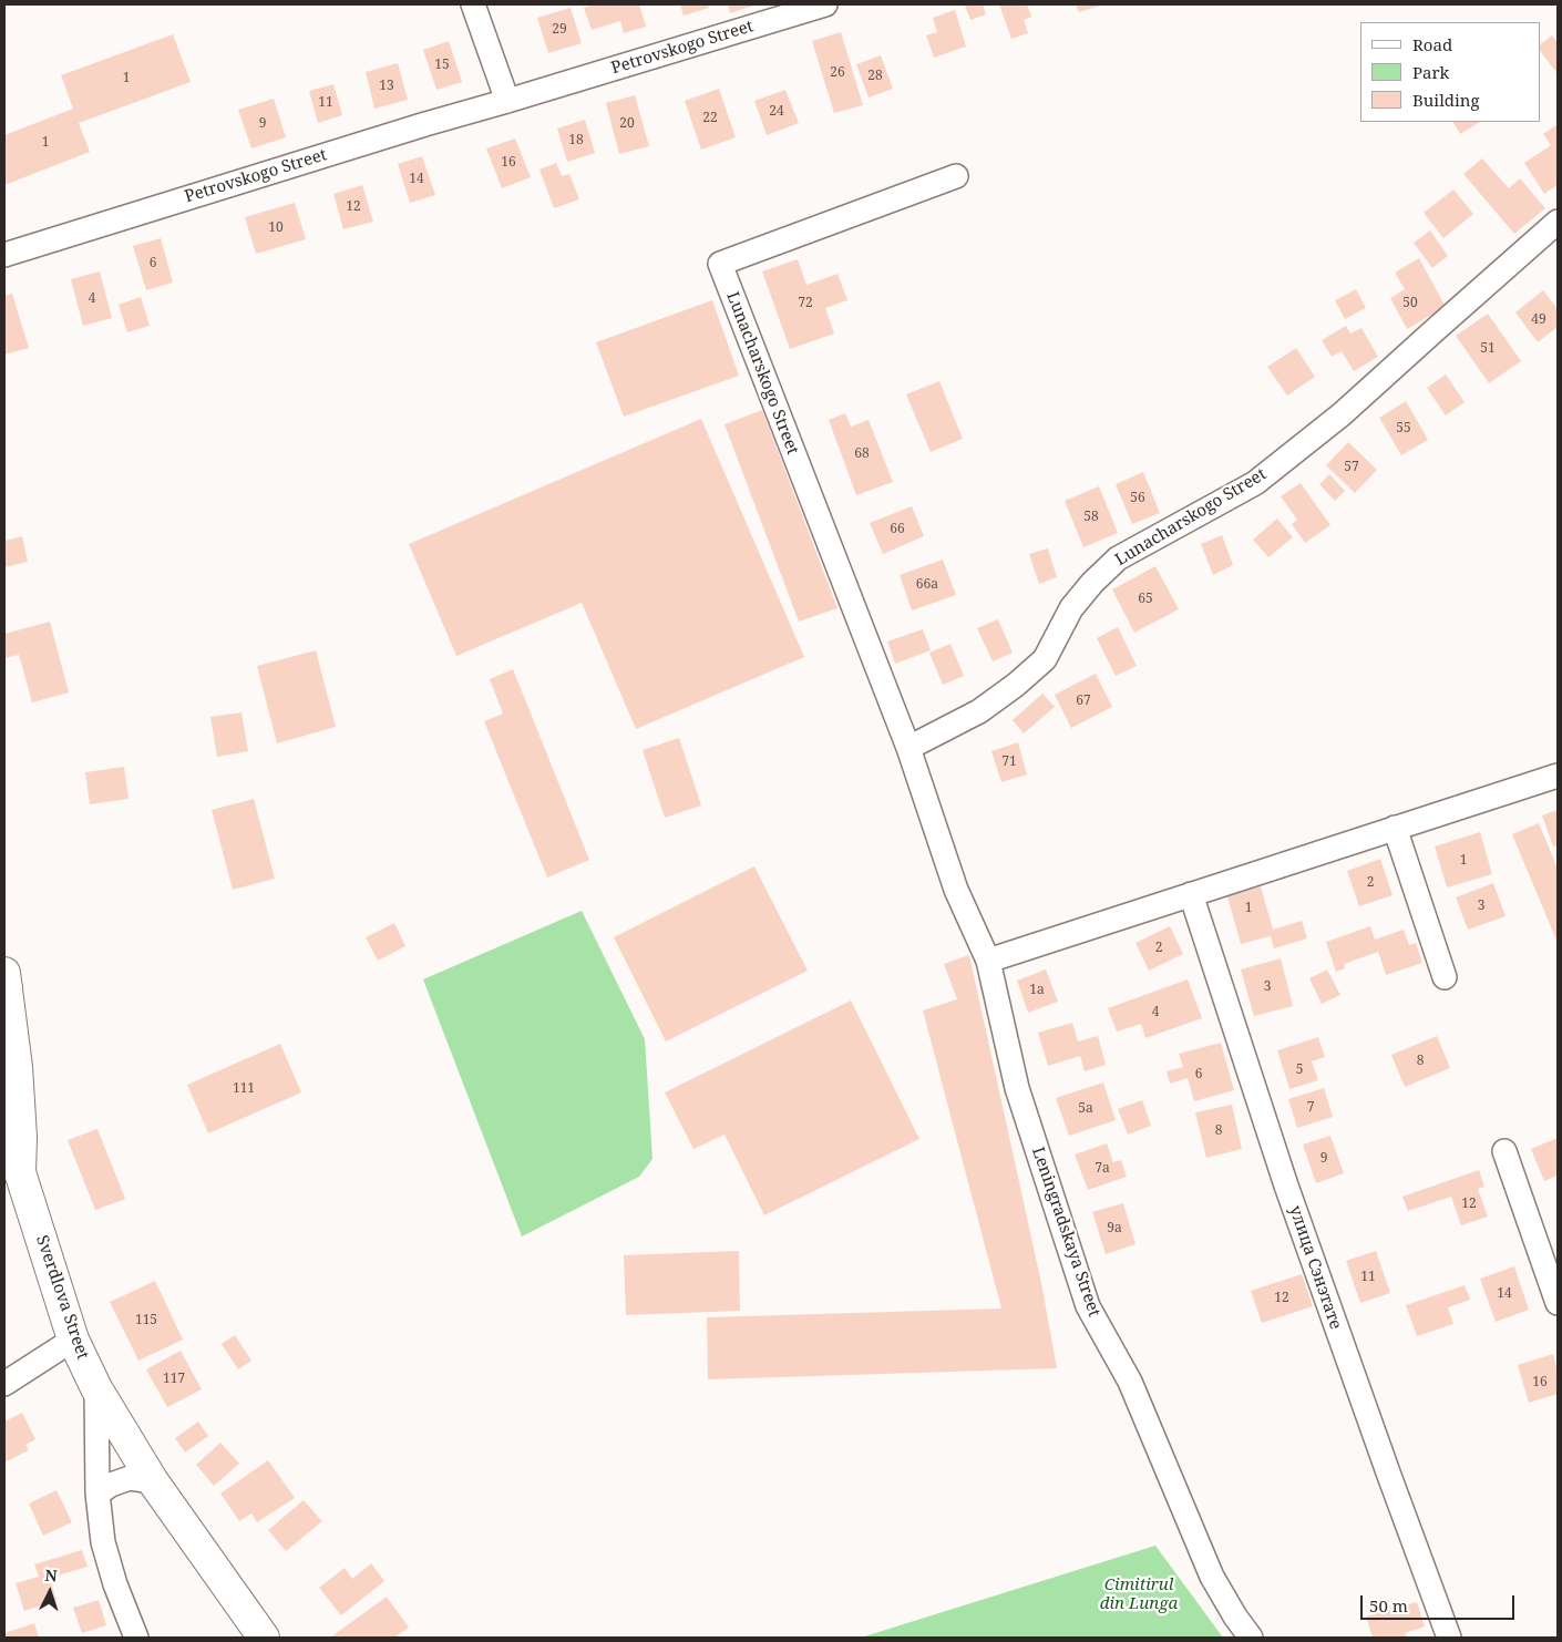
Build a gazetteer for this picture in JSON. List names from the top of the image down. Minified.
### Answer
{"streets":{"main road":["Sverdlova Street"],"street":["Petrovskogo Street","Lunacharskogo Street","Leningradskaya Street","улица Сэнэтате"]},"crossings":[["Lunacharskogo Street","Leningradskaya Street"]],"parks":["Cimitirul din Lunga"],"house_numbers":["29","15","26","28","1","13","11","24","22","9","20","18","1","16","14","12","10","6","4","72","50","49","51","55","68","57","56","58","66","66а","65","67","71","1","2","3","1","2","3","1а","4","8","5","6","111","7","5а","8","9","7а","12","9а","11","14","12","115","117","16"],"legend":["Road","Park","Building"],"scale_bar":"50 m","north":"top"}
